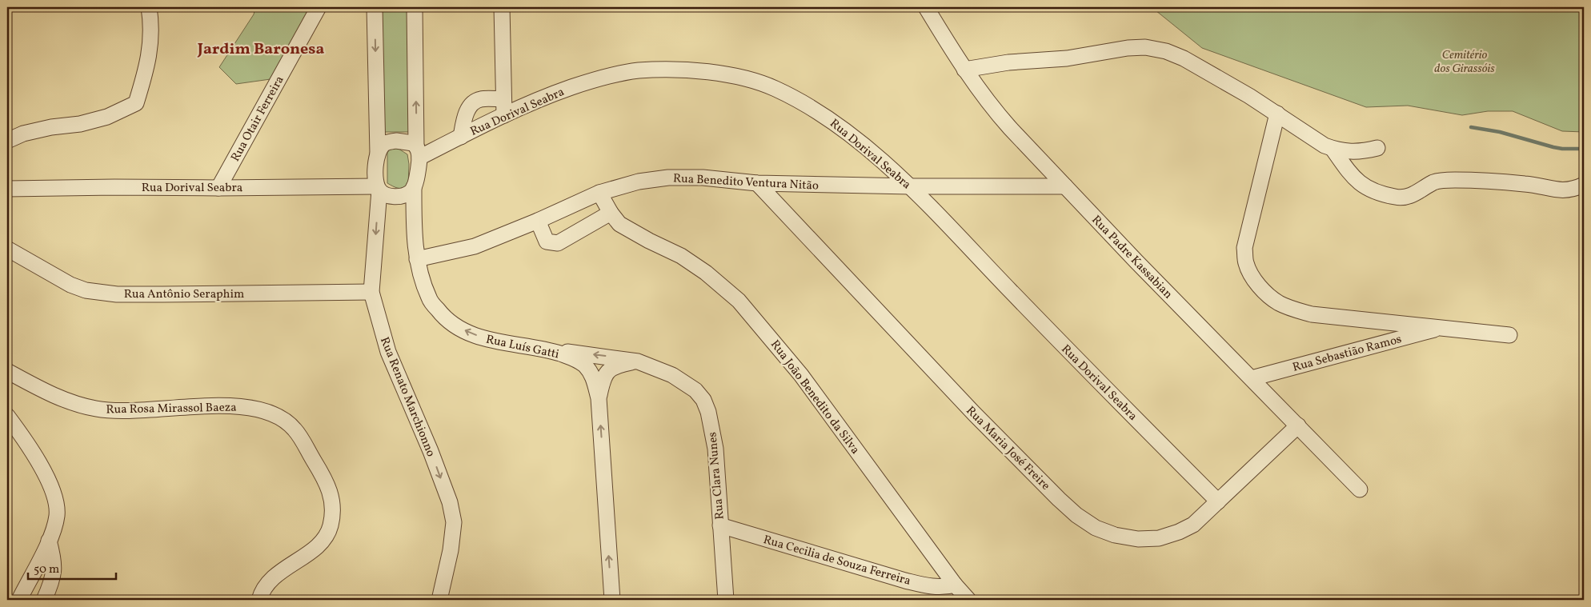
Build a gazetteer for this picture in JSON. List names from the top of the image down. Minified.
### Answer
{"streets":{"street":["Rua Dorival Seabra","Rua Otair Ferreira","Rua Benedito Ventura Nitão","Rua Padre Kassabian","Rua Antônio Seraphim","Rua Luís Gatti","Rua Sebastião Ramos","Rua Renato Marchionno","Rua João Benedito da Silva","Rua Rosa Mirassol Baeza","Rua Maria José Freire","Rua Clara Nunes","Rua Cecilia de Souza Ferreira"]},"crossings":[["Rua Dorival Seabra","Rua Otair Ferreira"],["Rua Dorival Seabra","Rua Benedito Ventura Nitão"],["Rua Dorival Seabra","Rua Luís Gatti"],["Rua Dorival Seabra","Rua Renato Marchionno"],["Rua Dorival Seabra","Rua Maria José Freire"],["Rua Benedito Ventura Nitão","Rua Padre Kassabian"],["Rua Benedito Ventura Nitão","Rua Luís Gatti"],["Rua Benedito Ventura Nitão","Rua João Benedito da Silva"],["Rua Benedito Ventura Nitão","Rua Maria José Freire"],["Rua Padre Kassabian","Rua Sebastião Ramos"],["Rua Padre Kassabian","Rua Maria José Freire"],["Rua Antônio Seraphim","Rua Renato Marchionno"],["Rua Luís Gatti","Rua Renato Marchionno"],["Rua Luís Gatti","Rua Clara Nunes"],["Rua João Benedito da Silva","Rua Cecilia de Souza Ferreira"],["Rua Clara Nunes","Rua Cecilia de Souza Ferreira"]],"one_way":["Rua Luís Gatti","Rua Renato Marchionno"],"districts":["Jardim Baronesa"],"parks":["Cemitério dos Girassóis"],"scale_bar":"50 m"}
